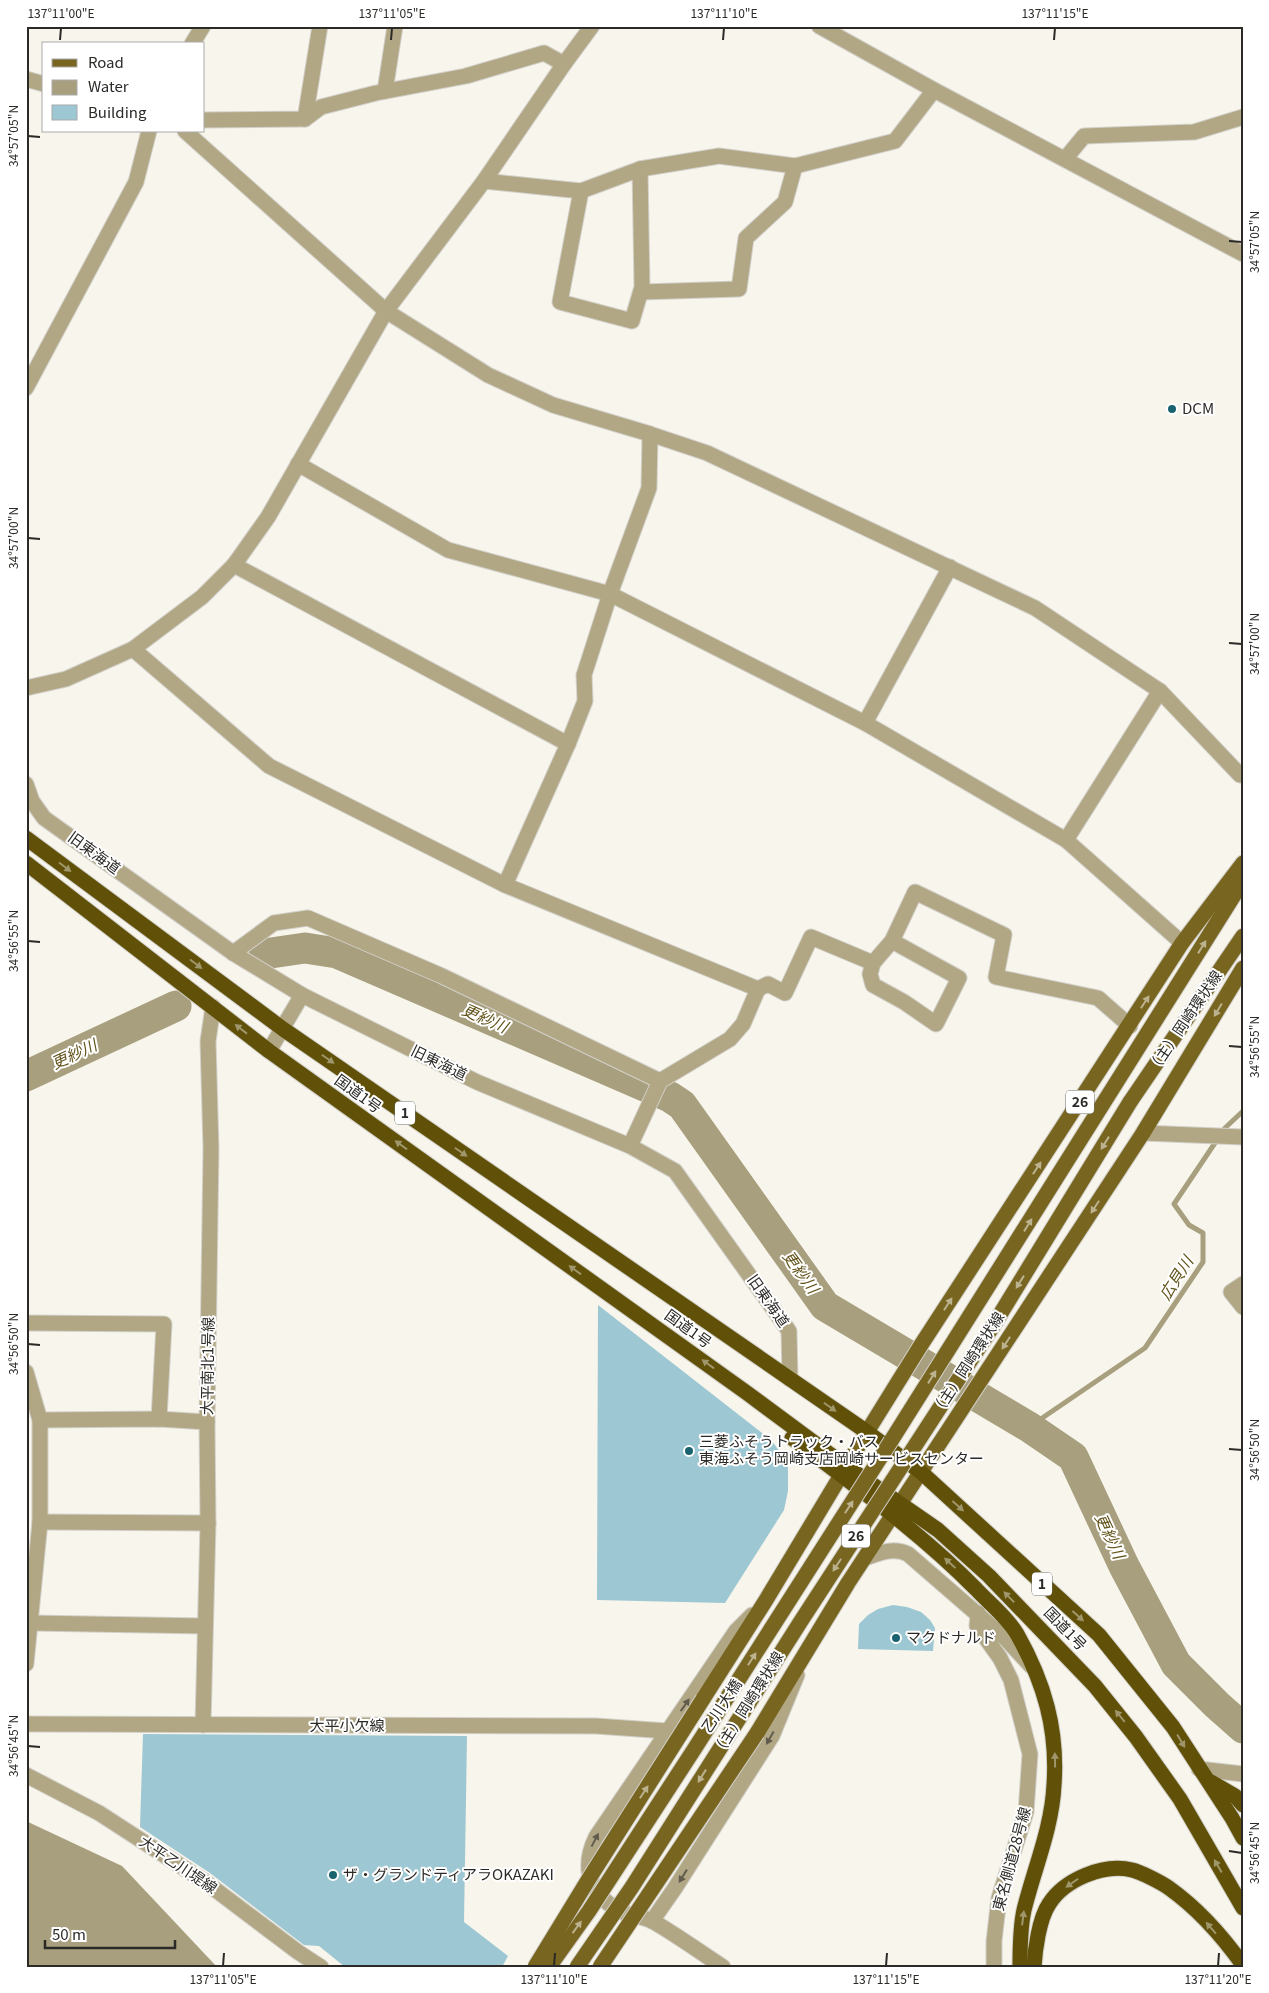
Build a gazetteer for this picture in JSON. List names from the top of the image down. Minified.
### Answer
{"streets":{"highway":["国道1号","1"],"main road":["（主）岡崎環状線","26","乙川大橋"],"street":["旧東海道","大平南北1号線","大平小欠線","東名側道28号線","大平乙川堤線"]},"crossings":[["旧東海道","国道1号"],["（主）岡崎環状線","乙川大橋"],["国道1号","26"],["国道1号","大平南北1号線"],["大平南北1号線","大平小欠線"]],"water":["更紗川","広貝川"],"places":["DCM","三菱ふそうトラック・バス 東海ふそう岡崎支店岡崎サービスセンター","マクドナルド","ザ・グランドティアラOKAZAKI"],"legend":["Road","Water","Building"],"scale_bar":"50 m","coordinates":["137°11'00\"E","137°11'05\"E","137°11'10\"E","137°11'15\"E","34°57'05\"N","34°57'00\"N","34°56'55\"N","34°56'50\"N","34°56'45\"N","137°11'20\"E"]}
